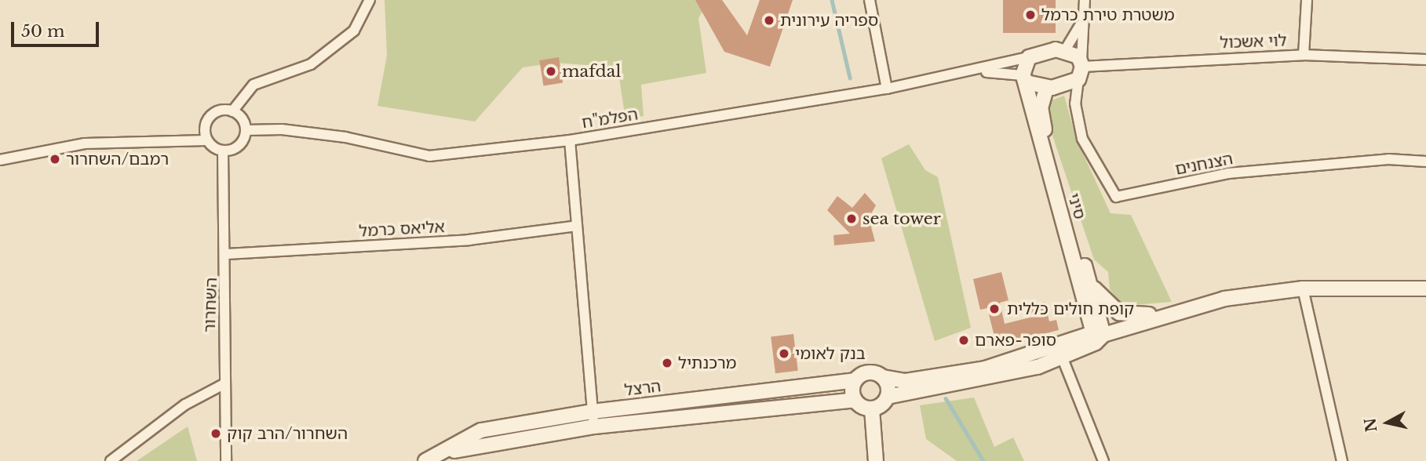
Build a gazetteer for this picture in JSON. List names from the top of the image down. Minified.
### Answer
{"streets":{"street":["לוי אשכול","הפלמ\"ח","הצנחנים","סיני","אליאס כרמל","השחרור","הרצל"]},"crossings":[["לוי אשכול","הצנחנים"],["הפלמ\"ח","סיני"],["הפלמ\"ח","השחרור"],["אליאס כרמל","השחרור"]],"places":["משטרת טירת כרמל","ספריה עירונית","mafdal","רמבם/השחרור","sea tower","קופת חולים כללית","סופר-פארם","בנק לאומי","מרכנתיל","השחרור/הרב קוק"],"scale_bar":"50 m","north":"left"}
